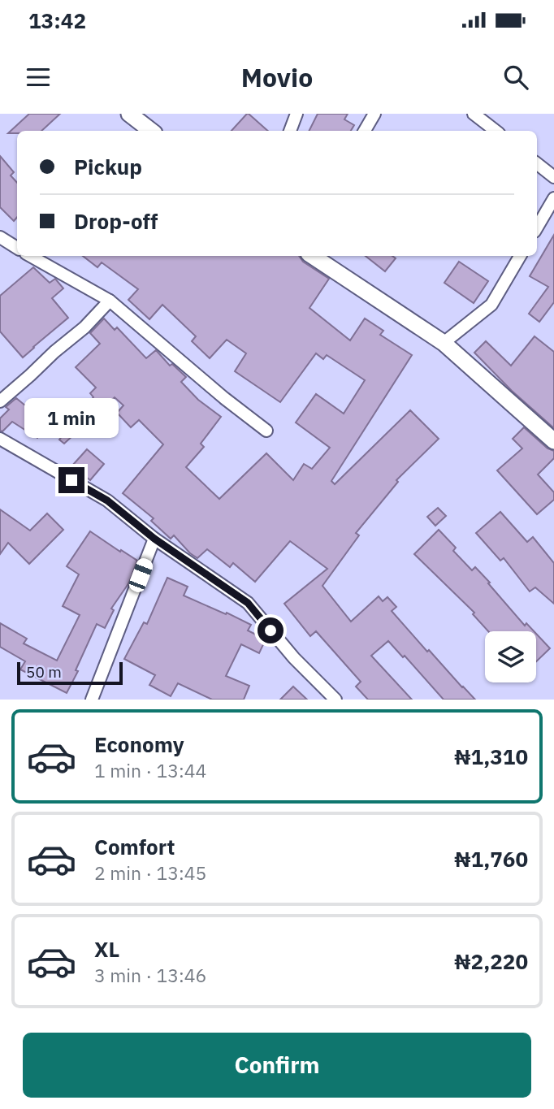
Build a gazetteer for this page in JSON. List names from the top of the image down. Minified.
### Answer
{"scale_bar":"50 m","page":{"status":"13:42","header":"Movio","banner":["Pickup","Drop-off"],"bubble":"1 min","scale":"50 m","list":[{"name":"Economy","note":"1 min · 13:44","value":"₦1,310"},{"name":"Comfort","note":"2 min · 13:45","value":"₦1,760"},{"name":"XL","note":"3 min · 13:46","value":"₦2,220"}],"buttons":"Confirm"}}
